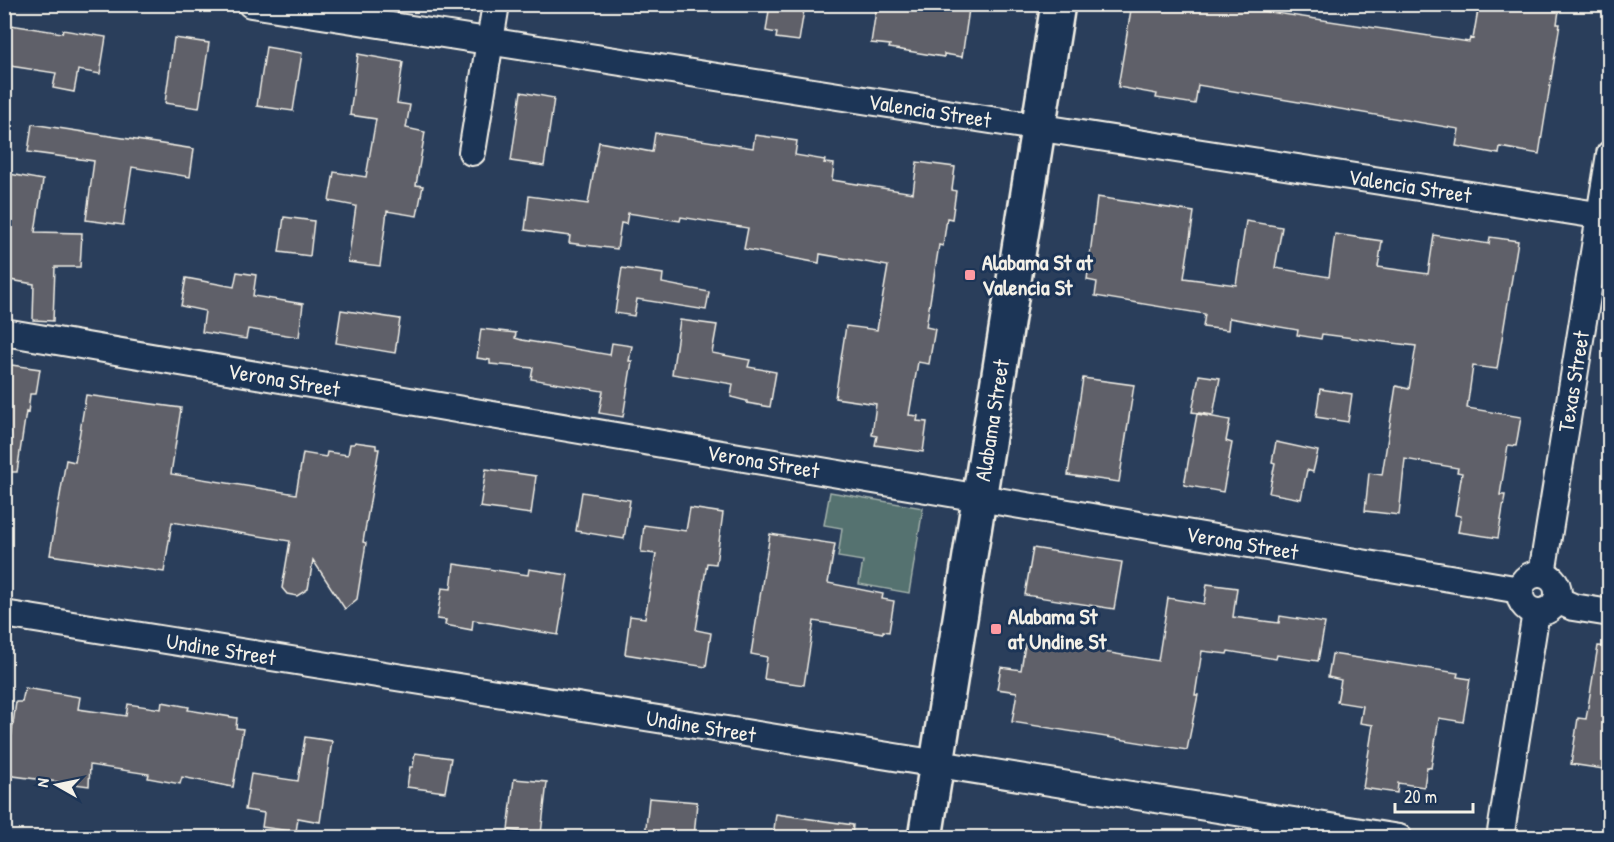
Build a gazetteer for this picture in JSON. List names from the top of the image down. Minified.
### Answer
{"streets":{"main road":["Alabama Street"],"street":["Valencia Street","Verona Street","Texas Street","Undine Street"]},"crossings":[["Valencia Street","Texas Street"],["Valencia Street","Alabama Street"],["Verona Street","Texas Street"],["Verona Street","Alabama Street"],["Alabama Street","Undine Street"]],"places":{"transit":["Alabama St at Valencia St","Alabama St at Undine St"]},"scale_bar":"20 m","north":"left"}
